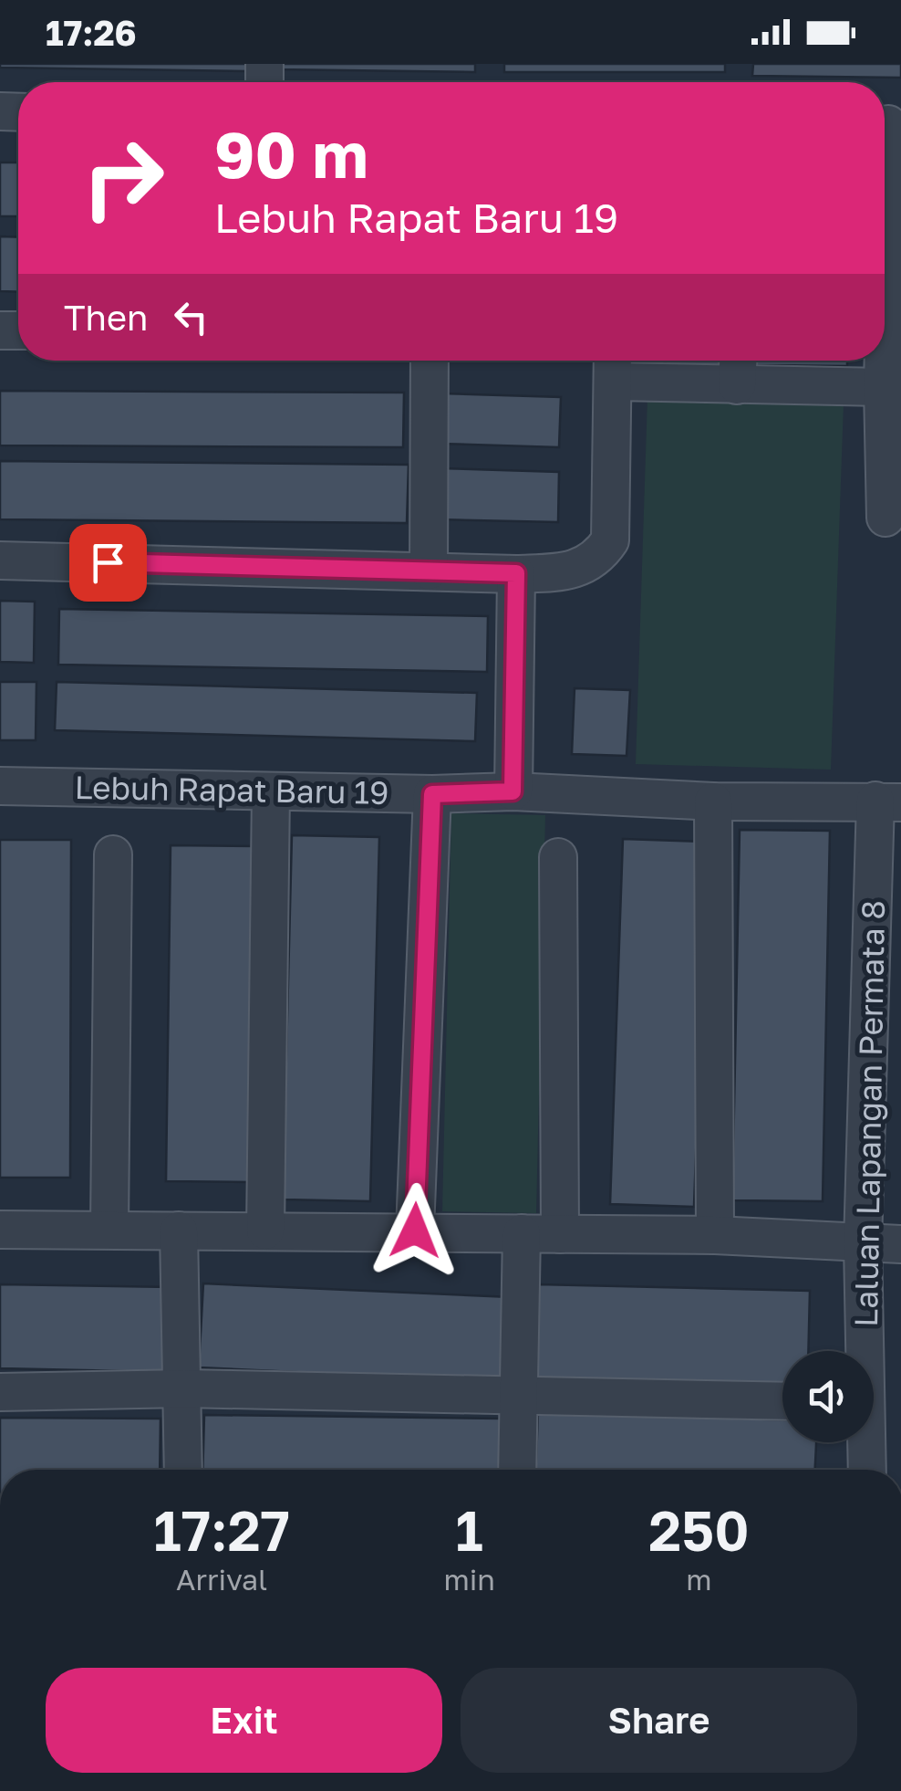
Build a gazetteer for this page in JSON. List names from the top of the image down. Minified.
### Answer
{"streets":{"street":["Lebuh Rapat Baru 19","Laluan Lapangan Permata 8"]},"crossings":[["Lebuh Rapat Baru 19","Laluan Lapangan Permata 8"]],"page":{"status":"17:26","turn":["90 m","Lebuh Rapat Baru 19"],"then":"Then","eta":["17:27","Arrival","1","min","250","m"],"buttons":["Exit","Share"]}}
